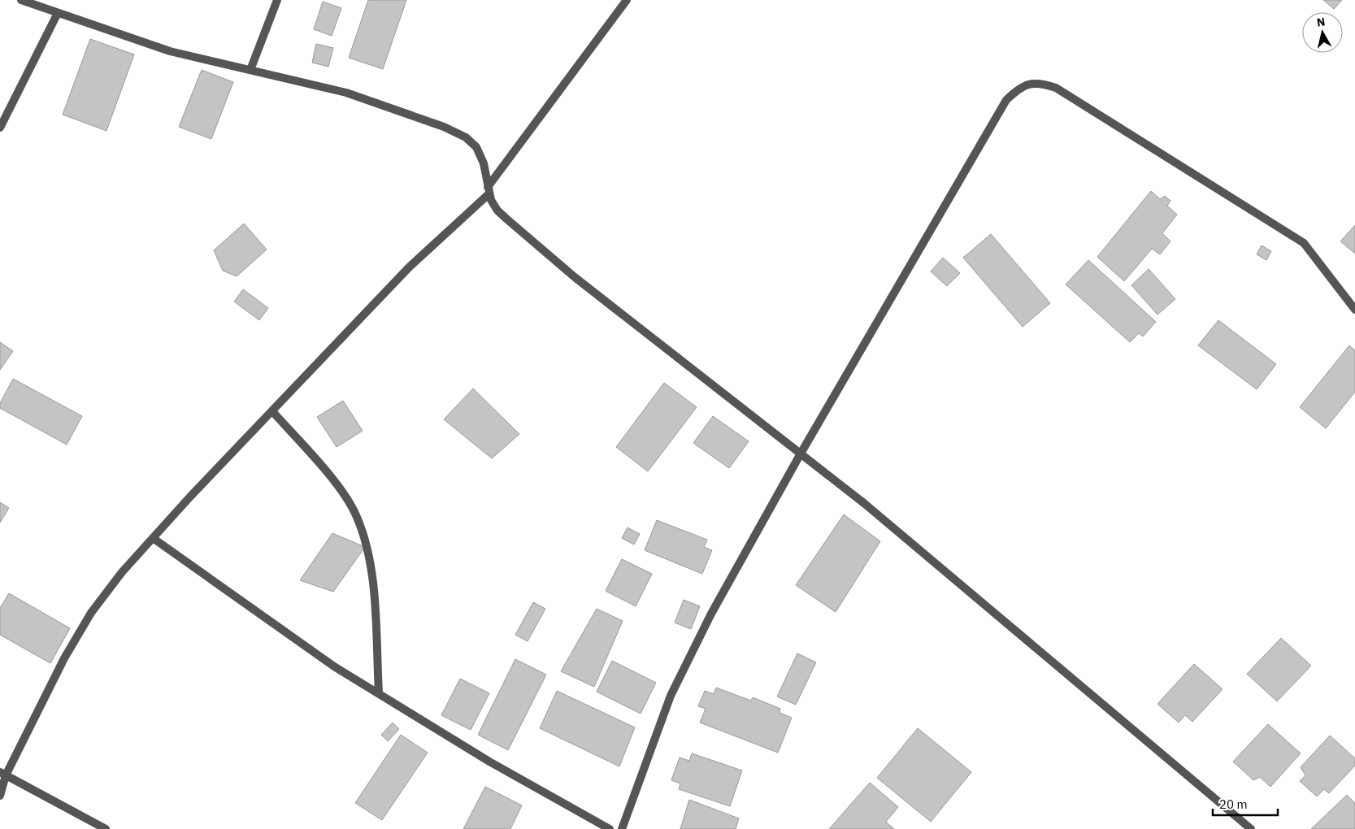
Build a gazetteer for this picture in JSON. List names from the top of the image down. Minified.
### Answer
{"scale_bar":"20 m","north":"top"}
